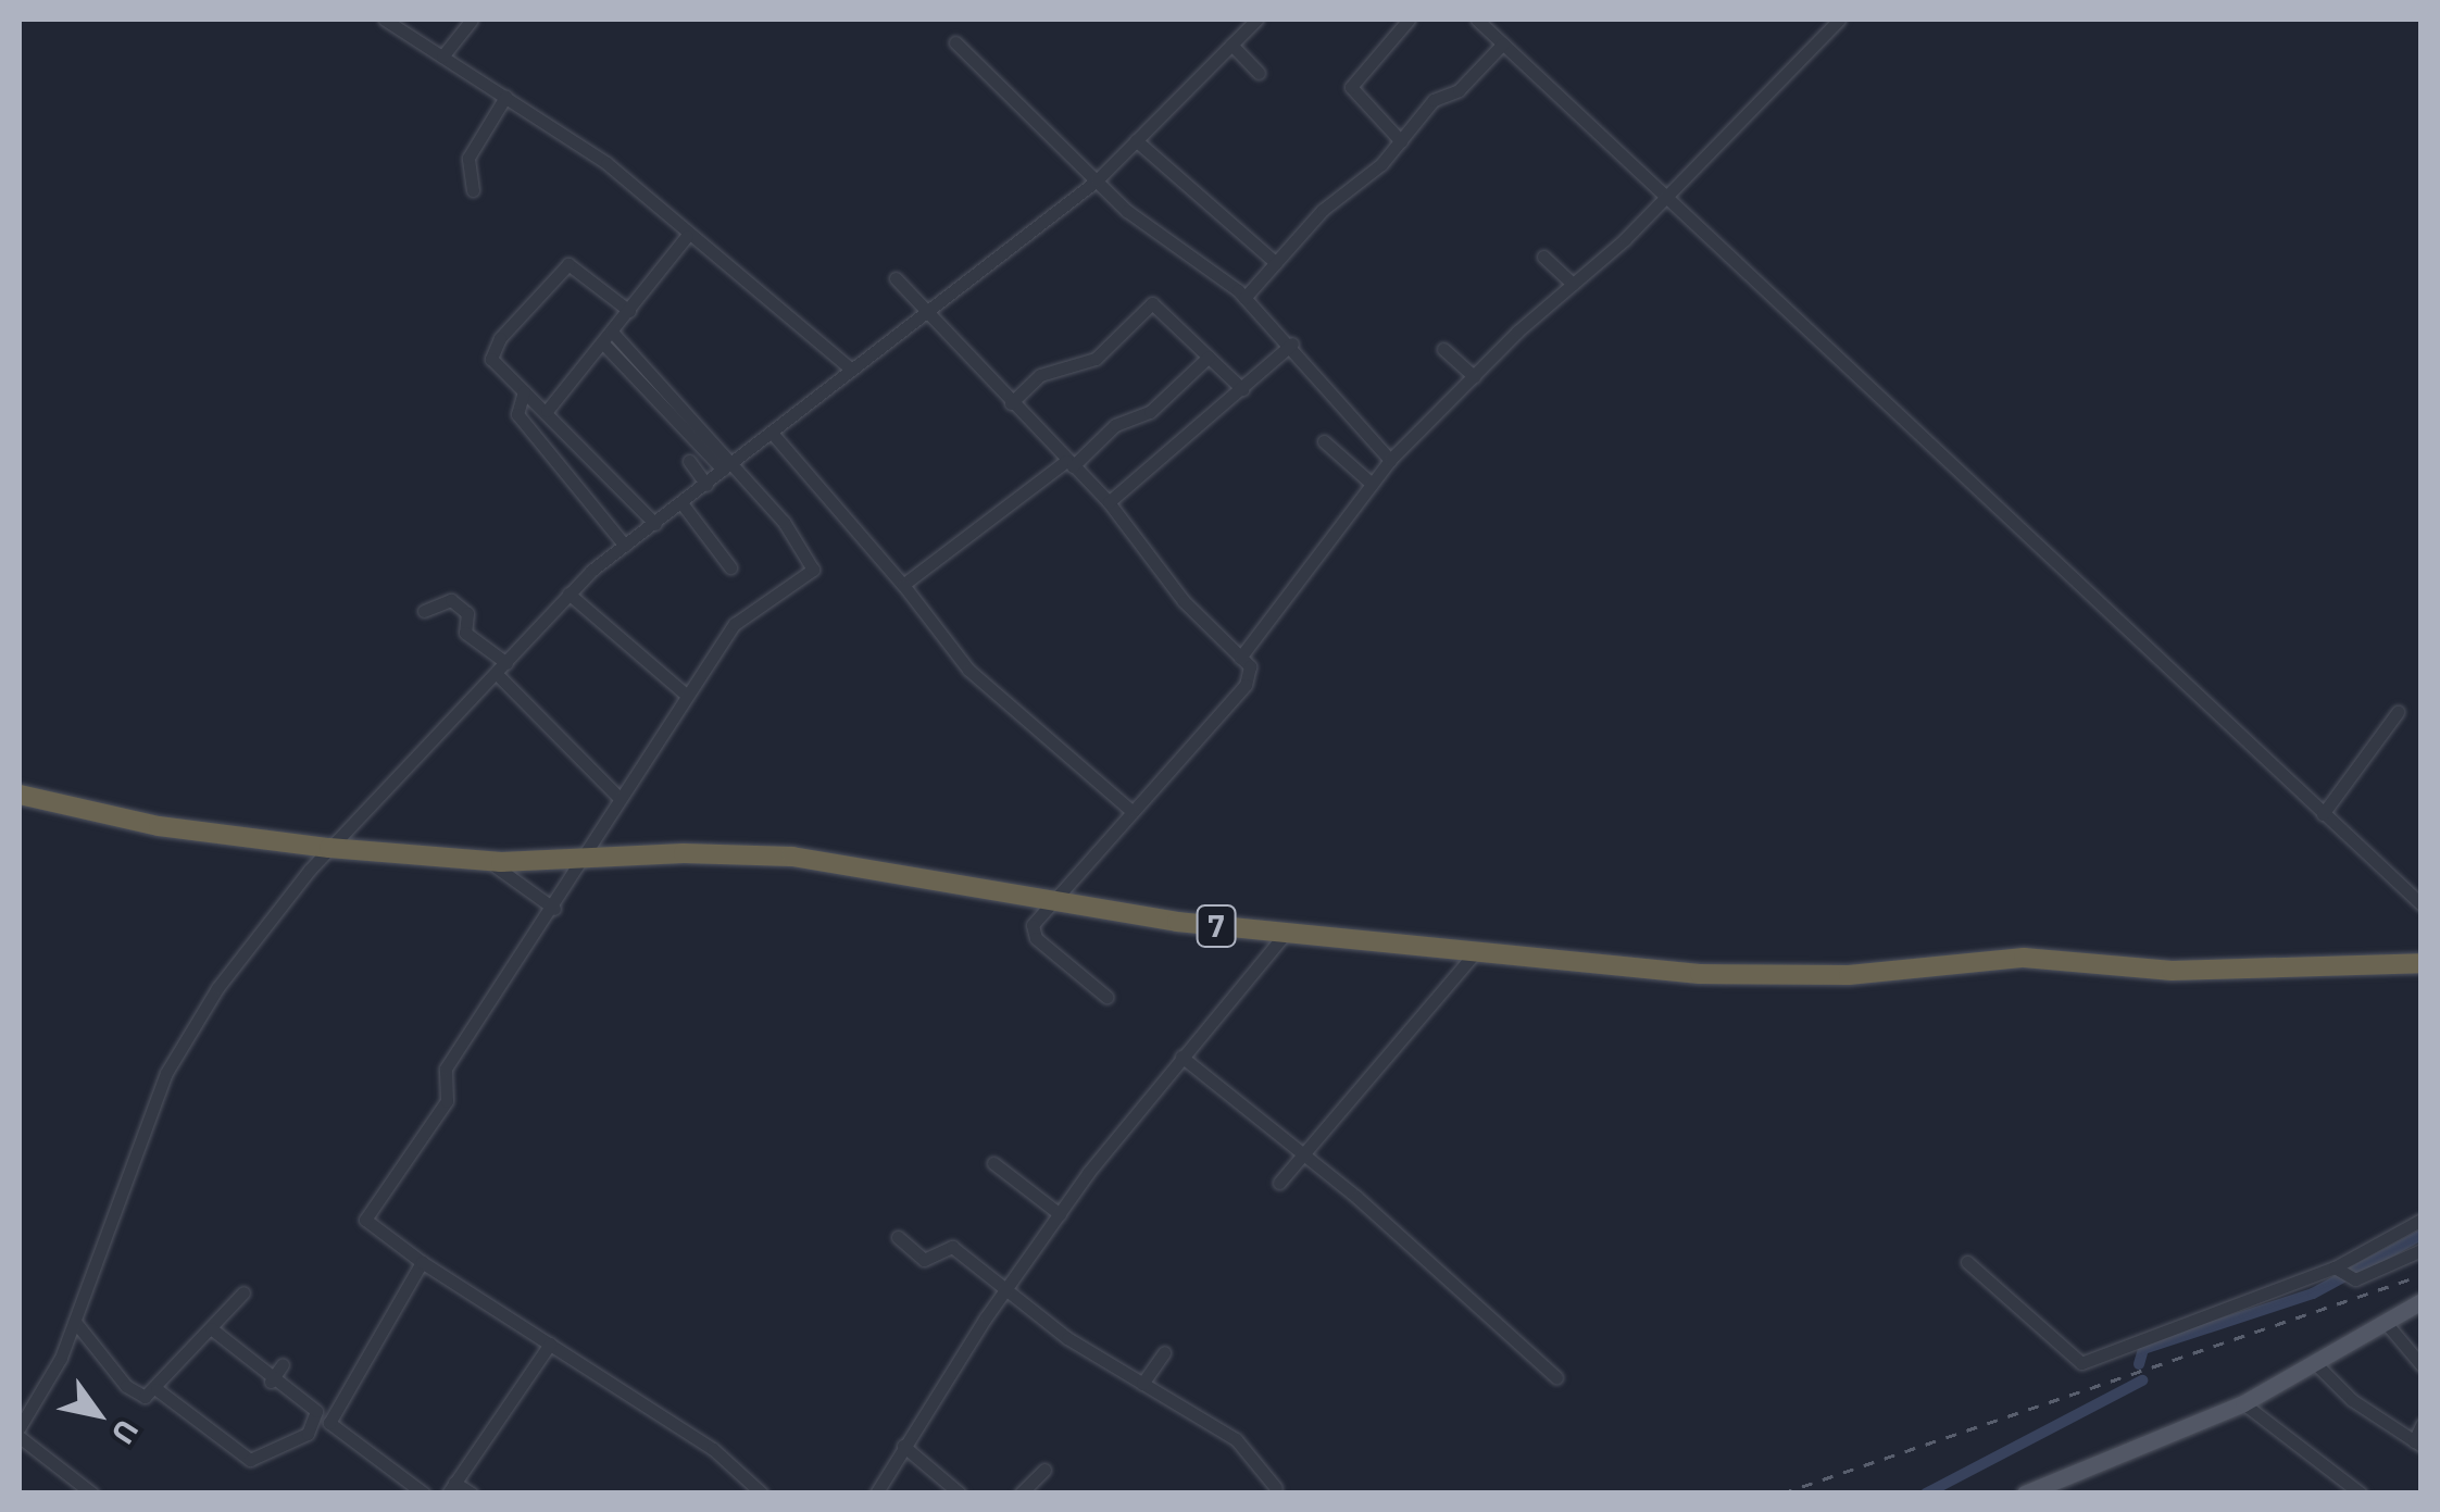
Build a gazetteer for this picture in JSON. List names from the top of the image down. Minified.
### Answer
{"streets":{"highway":["7"]},"north":"bottom right"}
